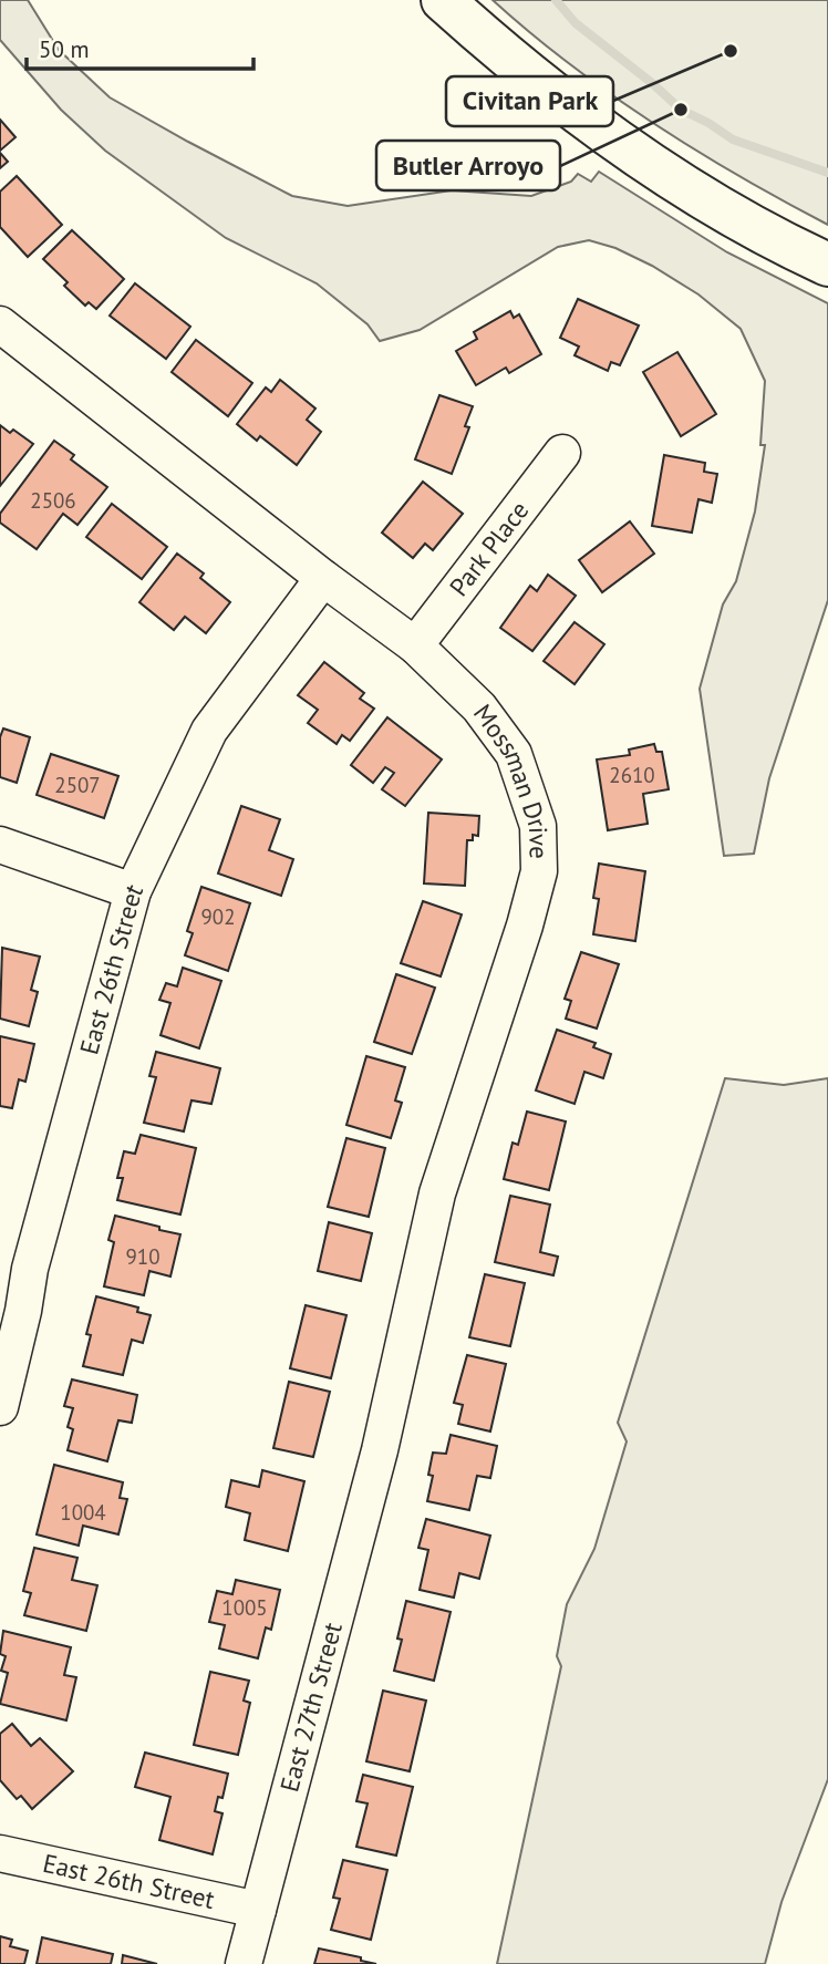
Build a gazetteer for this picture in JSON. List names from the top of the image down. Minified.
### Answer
{"streets":{"street":["Park Place","Mossman Drive","East 26th Street","East 27th Street"]},"crossings":[["Park Place","Mossman Drive"],["Mossman Drive","East 26th Street"],["Mossman Drive","East 27th Street"],["East 26th Street","East 27th Street"]],"places":["Civitan Park","Butler Arroyo"],"house_numbers":["2506","2610","2507","902","910","1004","1005"],"scale_bar":"50 m"}
